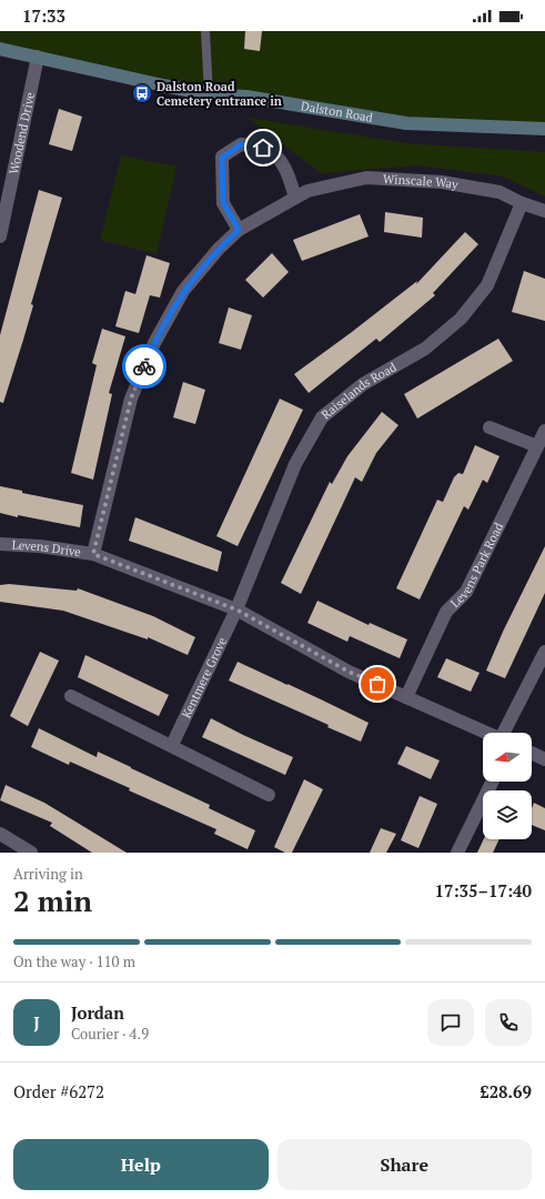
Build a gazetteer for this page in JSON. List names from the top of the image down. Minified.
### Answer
{"streets":{"main road":["Dalston Road"],"street":["Woodend Drive","Winscale Way","Raiselands Road","Levens Drive","Levens Park Road","Kentmere Grove"]},"crossings":[["Dalston Road","Woodend Drive"],["Winscale Way","Raiselands Road"],["Winscale Way","Levens Drive"],["Raiselands Road","Levens Drive"],["Raiselands Road","Kentmere Grove"],["Levens Drive","Levens Park Road"],["Levens Drive","Kentmere Grove"]],"places":{"bus stop":["Dalston Road Cemetery entrance in"]},"north":"left","page":{"status":"17:33","heading":["2 min","Arriving in","17:35–17:40"],"panel":["Jordan","Courier · 4.9","Order #6272","£28.69"],"bar":"On the way · 110 m","round":"J","buttons":["Help","Share"]}}
